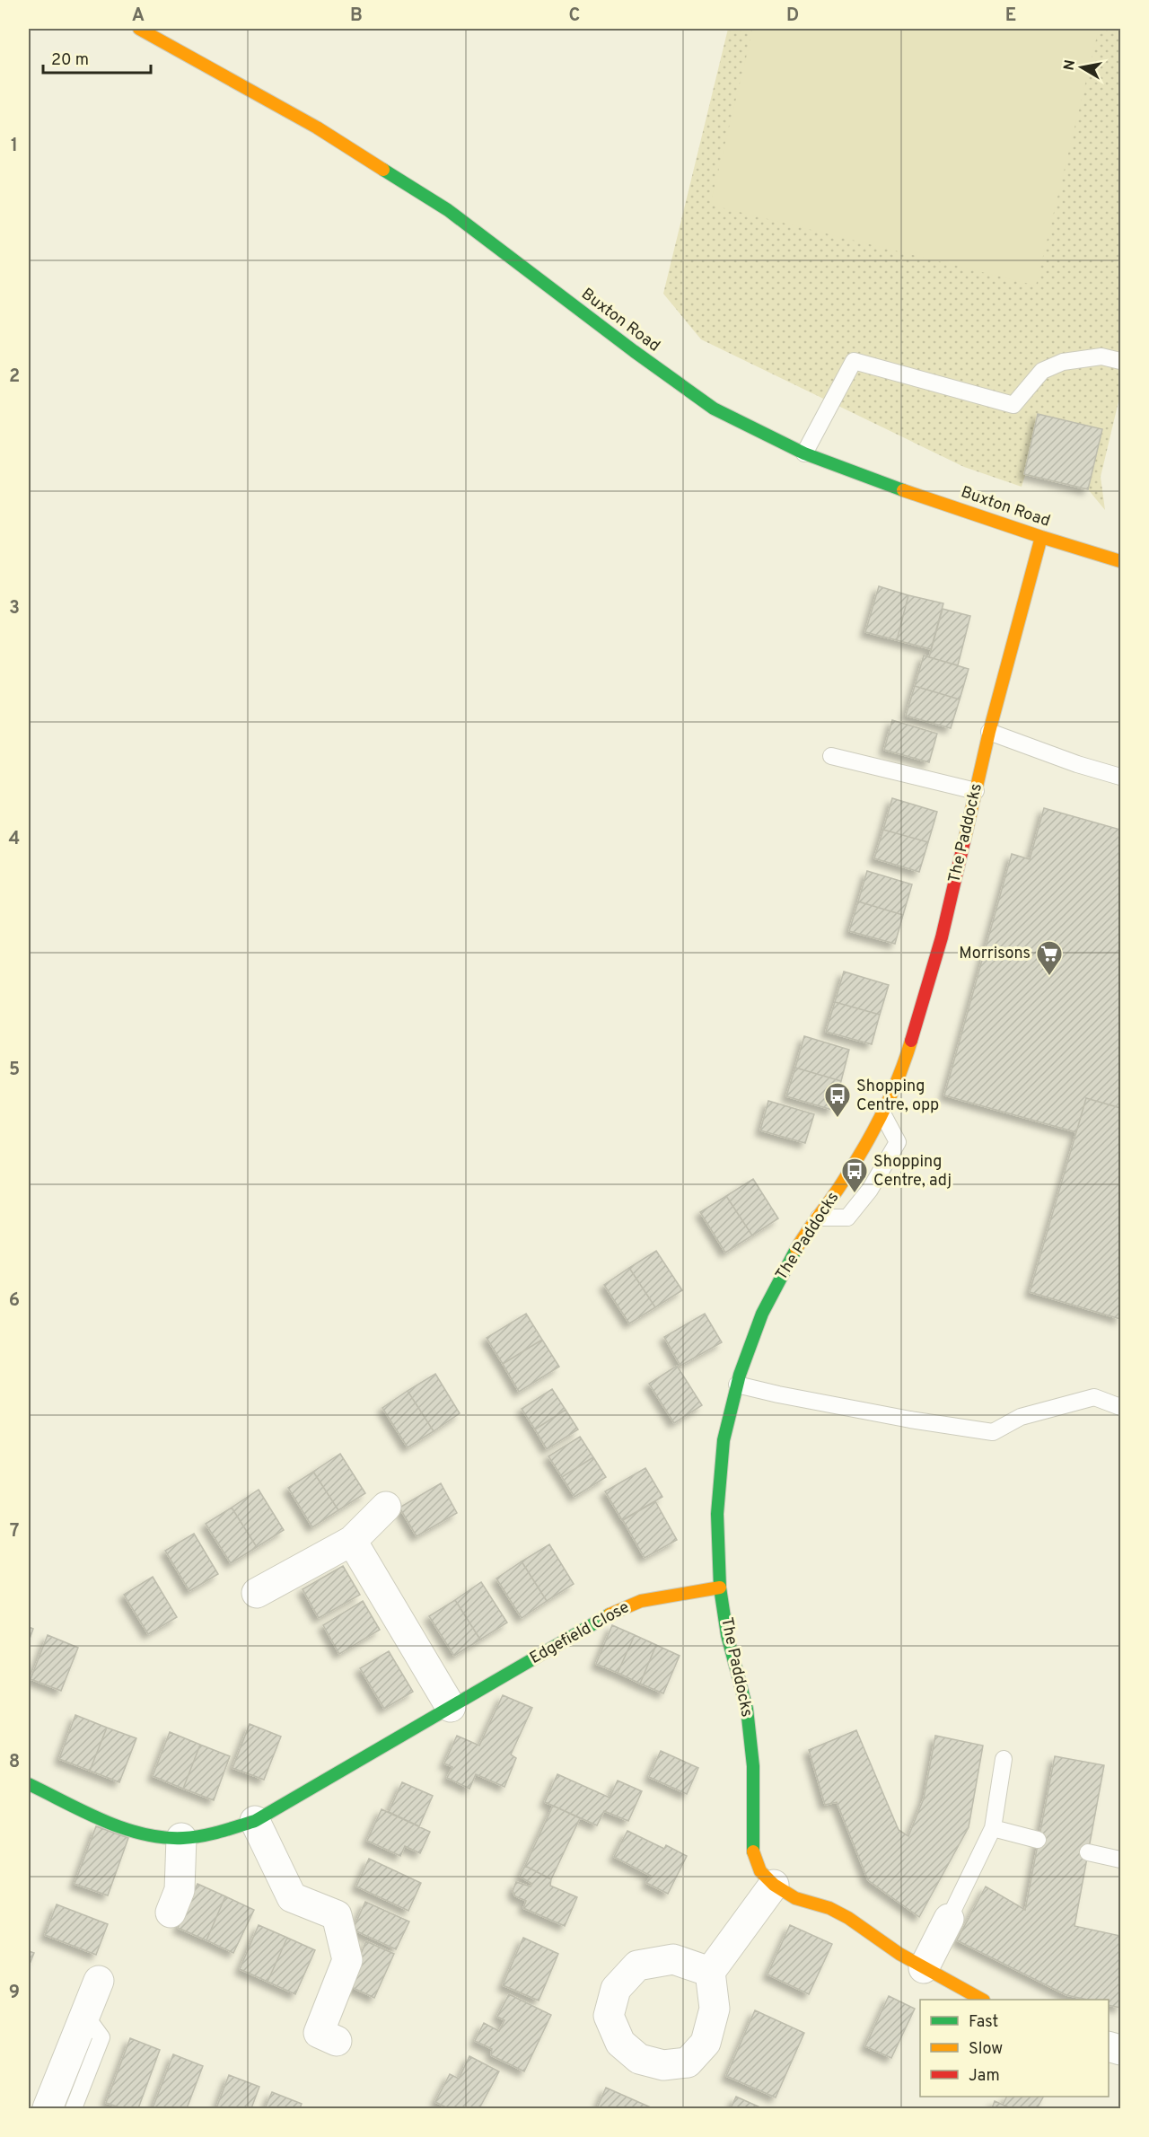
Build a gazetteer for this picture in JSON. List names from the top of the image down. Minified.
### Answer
{"streets":{"street":["Buxton Road","The Paddocks","Edgefield Close"]},"crossings":[["Buxton Road","The Paddocks"],["The Paddocks","Edgefield Close"]],"places":{"supermarket":["Morrisons"],"bus stop":["Shopping Centre, opp","Shopping Centre, adj"]},"legend":["Fast","Slow","Jam"],"scale_bar":"20 m","north":"left","grid":{"columns":["A","B","C","D","E"],"rows":["1","2","3","4","5","6","7","8","9"]}}
